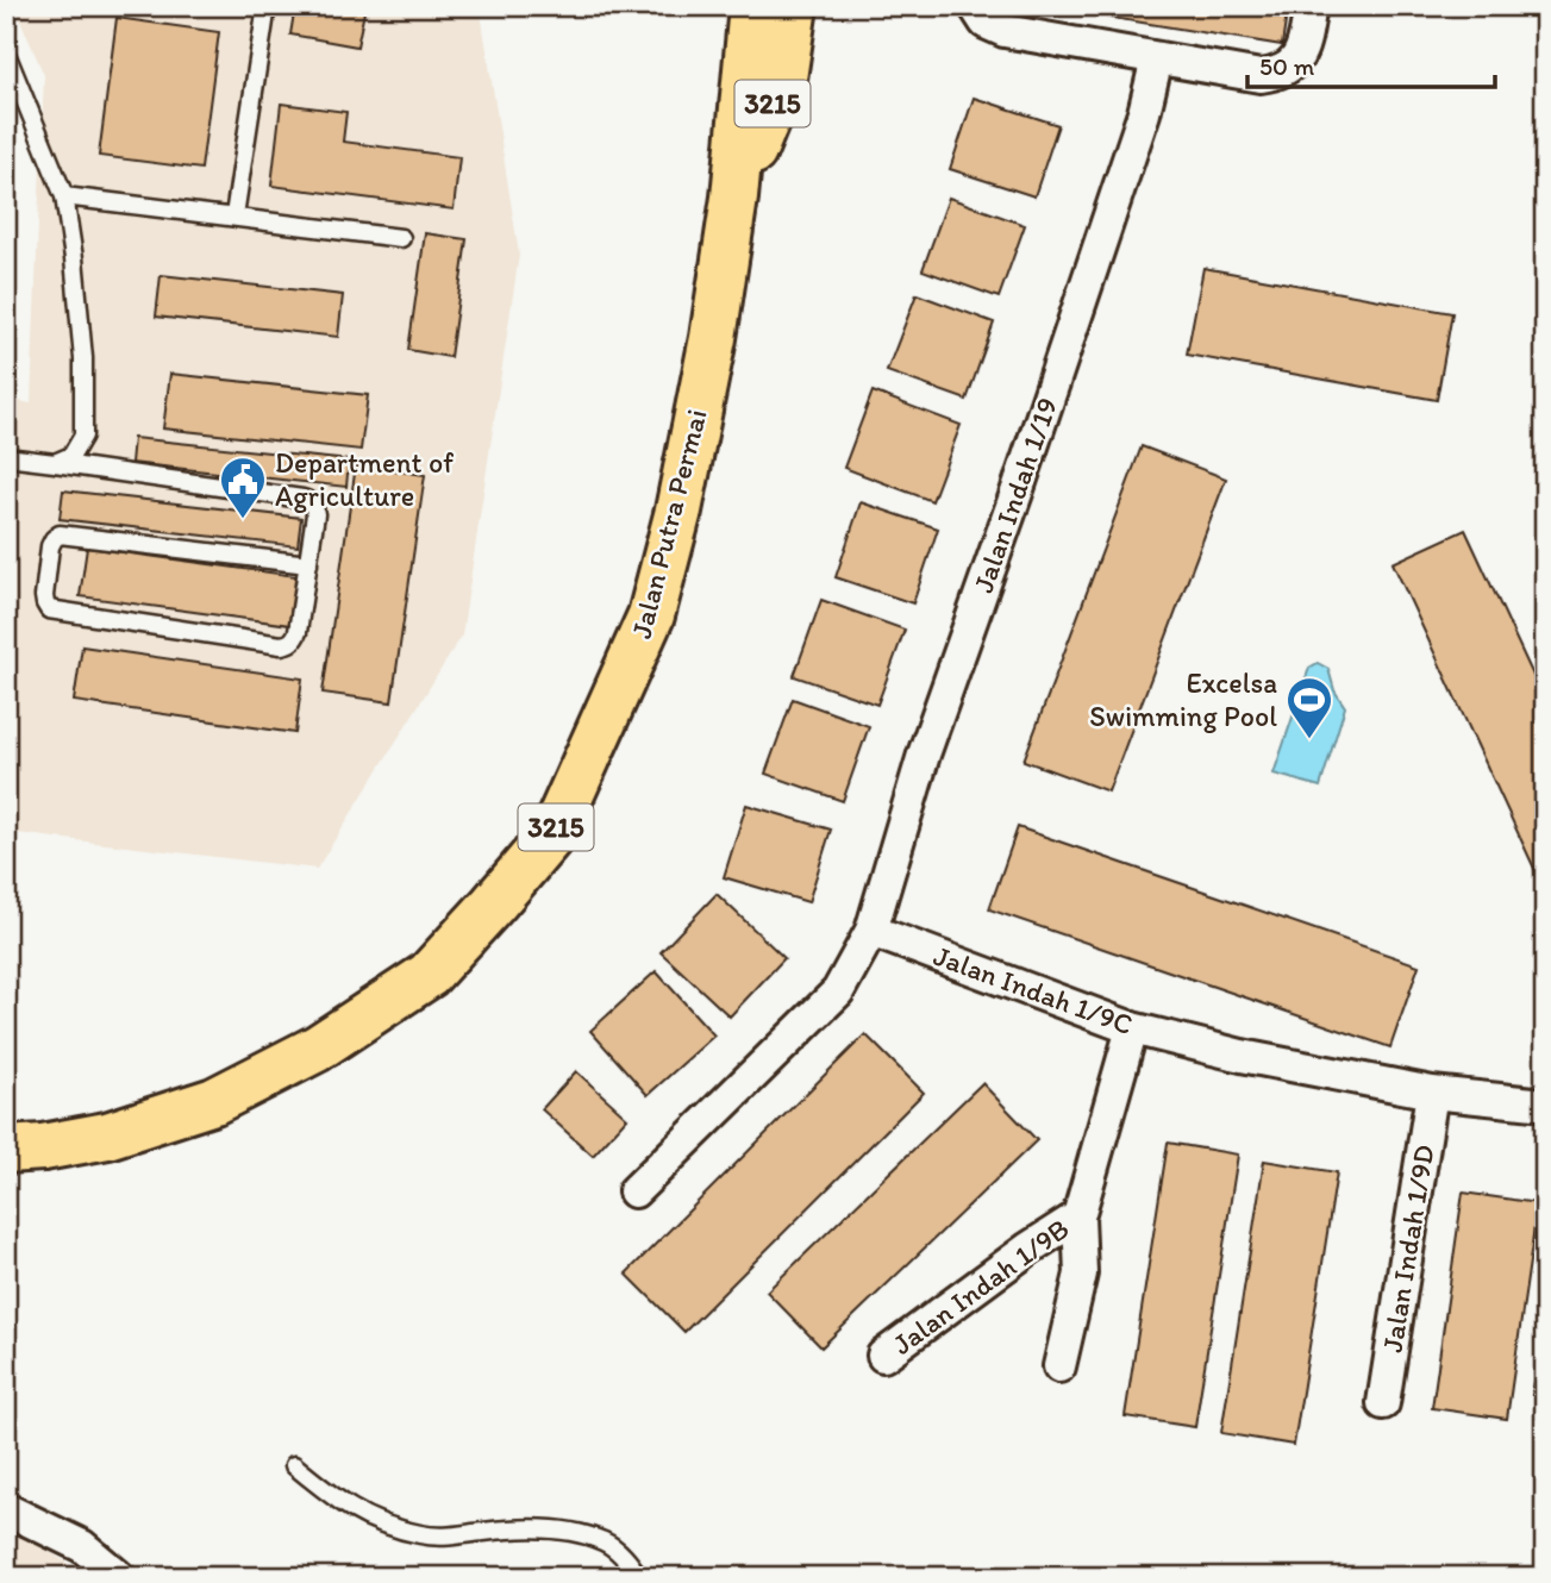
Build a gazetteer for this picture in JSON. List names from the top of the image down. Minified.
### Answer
{"streets":{"main road":["3215","Jalan Putra Permai"],"street":["Jalan Indah 1/19","Jalan Indah 1/9C","Jalan Indah 1/9D","Jalan Indah 1/9B"]},"crossings":[["Jalan Indah 1/19","Jalan Indah 1/9C"],["Jalan Indah 1/9C","Jalan Indah 1/9D"],["Jalan Indah 1/9C","Jalan Indah 1/9B"]],"places":{"public building":["Department of Agriculture"],"sports":["Excelsa Swimming Pool"]},"scale_bar":"50 m"}
